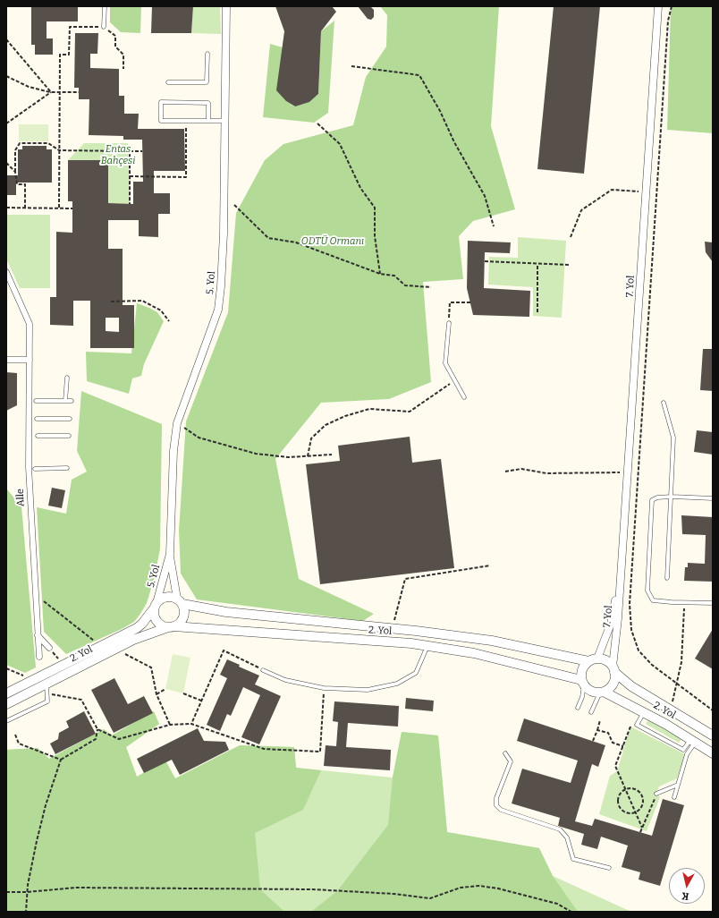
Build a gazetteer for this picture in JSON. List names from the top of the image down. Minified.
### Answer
{"streets":{"street":["5. Yol","7. Yol","Alle","2. Yol"]},"crossings":[["5. Yol","2. Yol"],["7. Yol","2. Yol"]],"parks":["Entas Bahçesi","ODTÜ Ormanı"],"north":"bottom"}
